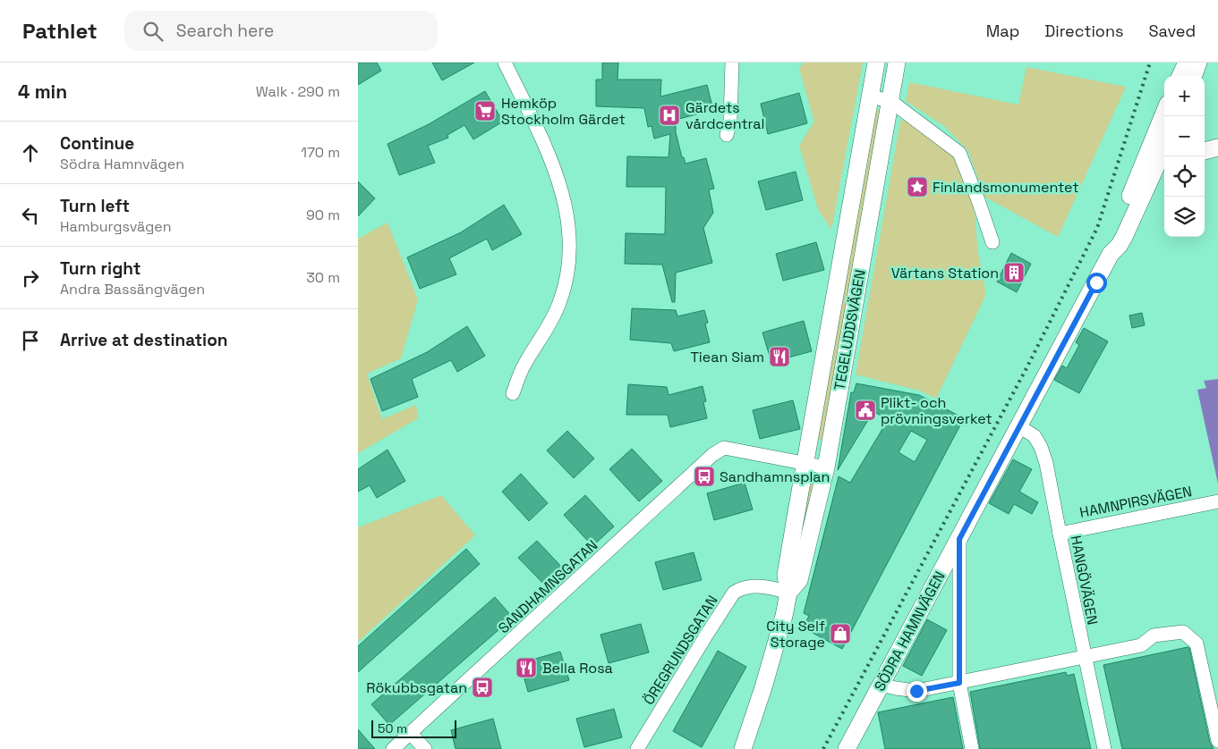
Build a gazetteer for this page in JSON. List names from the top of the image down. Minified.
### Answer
{"streets":{"main road":["TEGELUDDSVÄGEN","SÖDRA HAMNVÄGEN"],"street":["HAMNPIRSVÄGEN","HANGÖVÄGEN","SANDHAMNSGATAN","ÖREGRUNDSGATAN"]},"crossings":[["TEGELUDDSVÄGEN","SANDHAMNSGATAN"],["TEGELUDDSVÄGEN","ÖREGRUNDSGATAN"],["HAMNPIRSVÄGEN","HANGÖVÄGEN"],["HANGÖVÄGEN","SÖDRA HAMNVÄGEN"]],"places":{"supermarket":["Hemköp Stockholm Gärdet"],"hospital":["Gärdets vårdcentral"],"place":["Finlandsmonumentet"],"building":["Värtans Station"],"restaurant":["Tiean Siam","Bella Rosa"],"public building":["Plikt- och prövningsverket"],"bus stop":["Sandhamnsplan","Rökubbsgatan"],"shop":["City Self Storage"]},"scale_bar":"50 m","page":{"header":"Pathlet","search":"Search here","nav":["Map","Directions","Saved"],"heading":["4 min","Walk · 290 m"],"map_buttons":["+","−"],"list":[["Continue","Södra Hamnvägen","170 m"],["Turn left","Hamburgsvägen","90 m"],["Turn right","Andra Bassängvägen","30 m"],"Arrive at destination"],"scale":"50 m"}}
